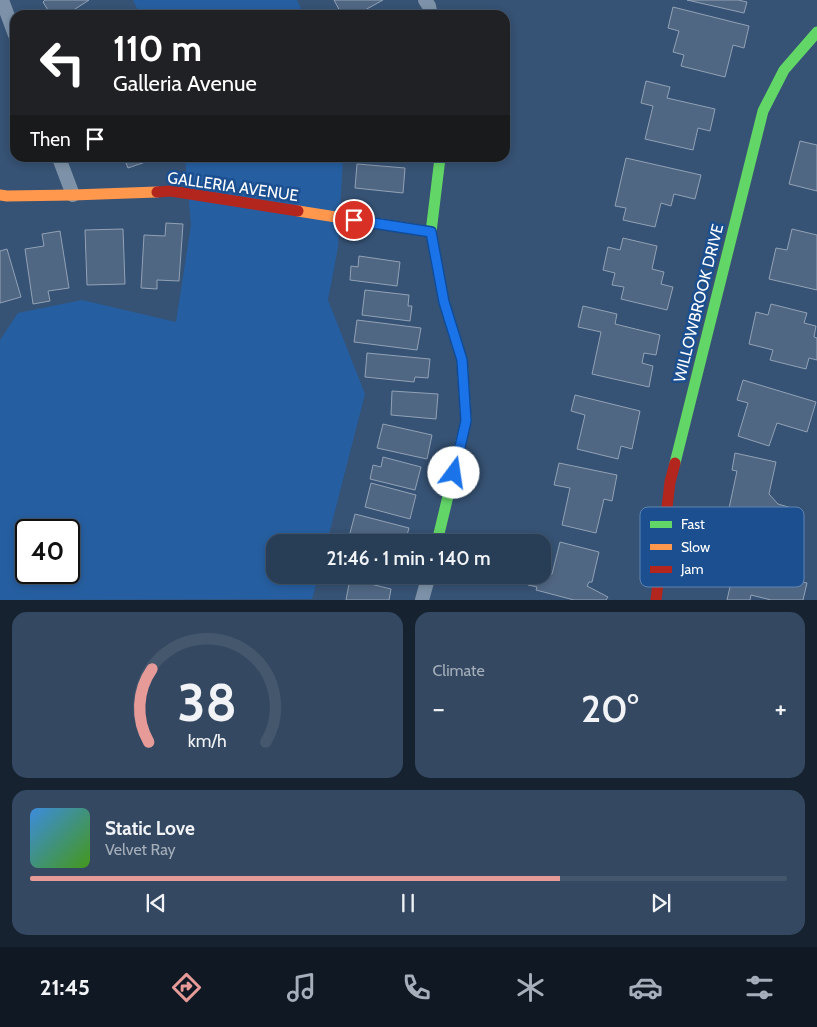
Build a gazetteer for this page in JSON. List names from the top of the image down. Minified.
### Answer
{"streets":{"street":["GALLERIA AVENUE","WILLOWBROOK DRIVE"]},"legend":["Fast","Slow","Jam"],"page":{"turn":["110 m","Galleria Avenue"],"then":"Then","limit":"40","trip":"21:46 · 1 min · 140 m","tile":"Climate","heat":["−","20°","+"],"song":["Static Love","Velvet Ray"],"tabs":"21:45","gauge":["38","km/h"]}}
